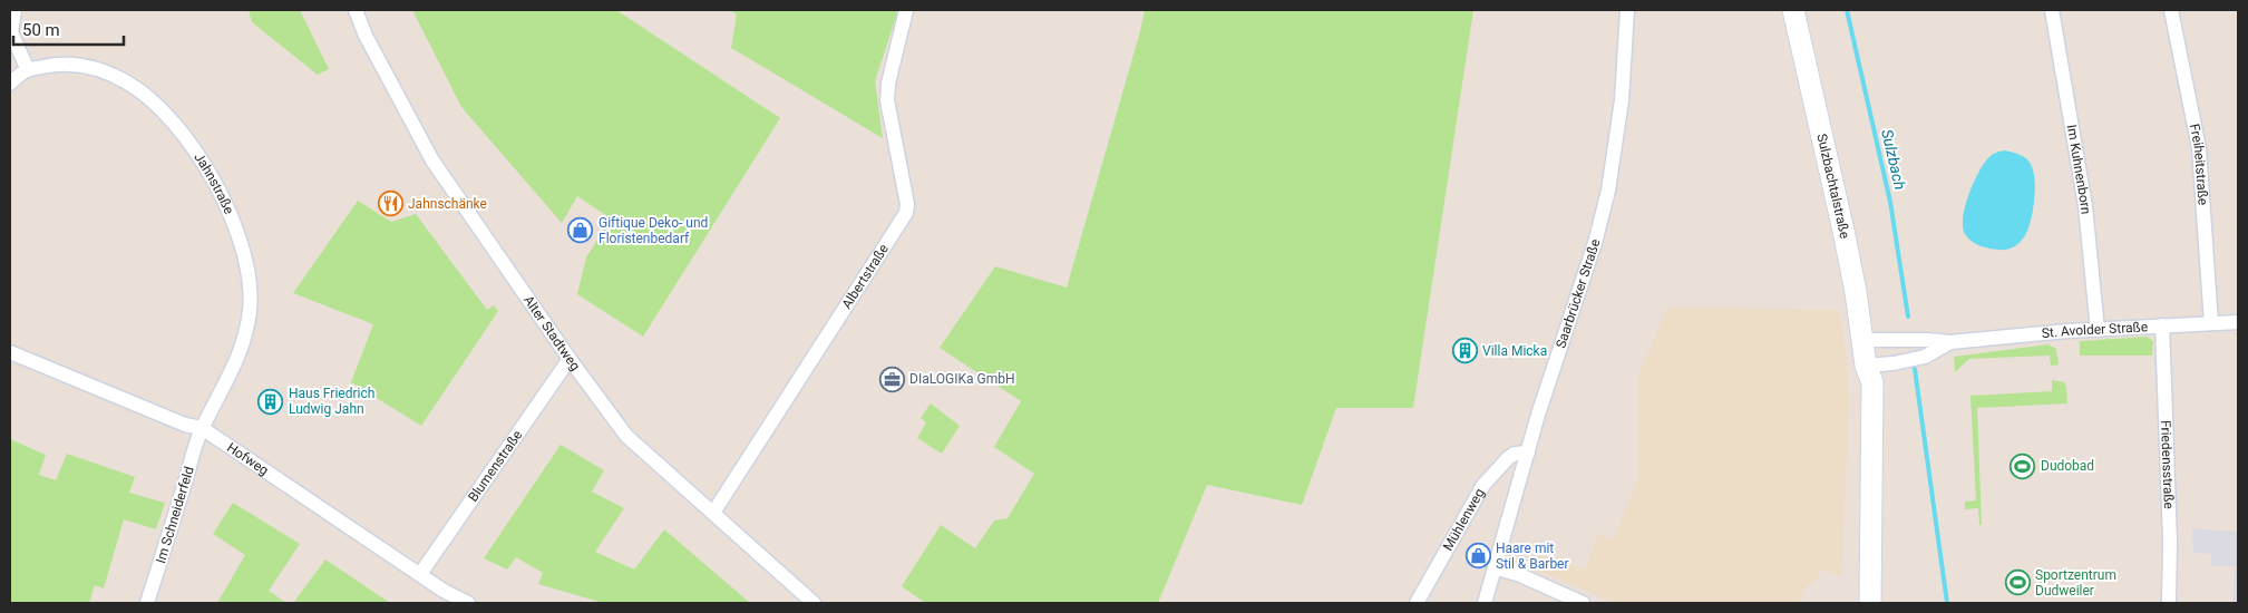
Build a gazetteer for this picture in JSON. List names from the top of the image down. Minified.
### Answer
{"streets":{"main road":["Sulzbachtalstraße"],"street":["Freiheitstraße","Im Kuhnenborn","Jahnstraße","Albertstraße","Saarbrücker Straße","St. Avolder Straße","Alter Stadtweg","Hofweg","Friedensstraße","Blumenstraße","Im Schneiderfeld","Mühlenweg"]},"crossings":[["Freiheitstraße","St. Avolder Straße"],["Im Kuhnenborn","St. Avolder Straße"],["Jahnstraße","Hofweg"],["Jahnstraße","Im Schneiderfeld"],["Sulzbachtalstraße","St. Avolder Straße"],["Albertstraße","Alter Stadtweg"],["Saarbrücker Straße","Mühlenweg"],["St. Avolder Straße","Friedensstraße"],["Alter Stadtweg","Blumenstraße"],["Hofweg","Blumenstraße"],["Hofweg","Im Schneiderfeld"]],"water":["Sulzbach"],"places":{"restaurant":["Jahnschänke"],"shop":["Giftique Deko- und Floristenbedarf","Haare mit Stil & Barber"],"building":["Villa Micka","Haus Friedrich Ludwig Jahn"],"office":["DIaLOGIKa GmbH"],"sports":["Dudobad","Sportzentrum Dudweiler"]},"scale_bar":"50 m"}
